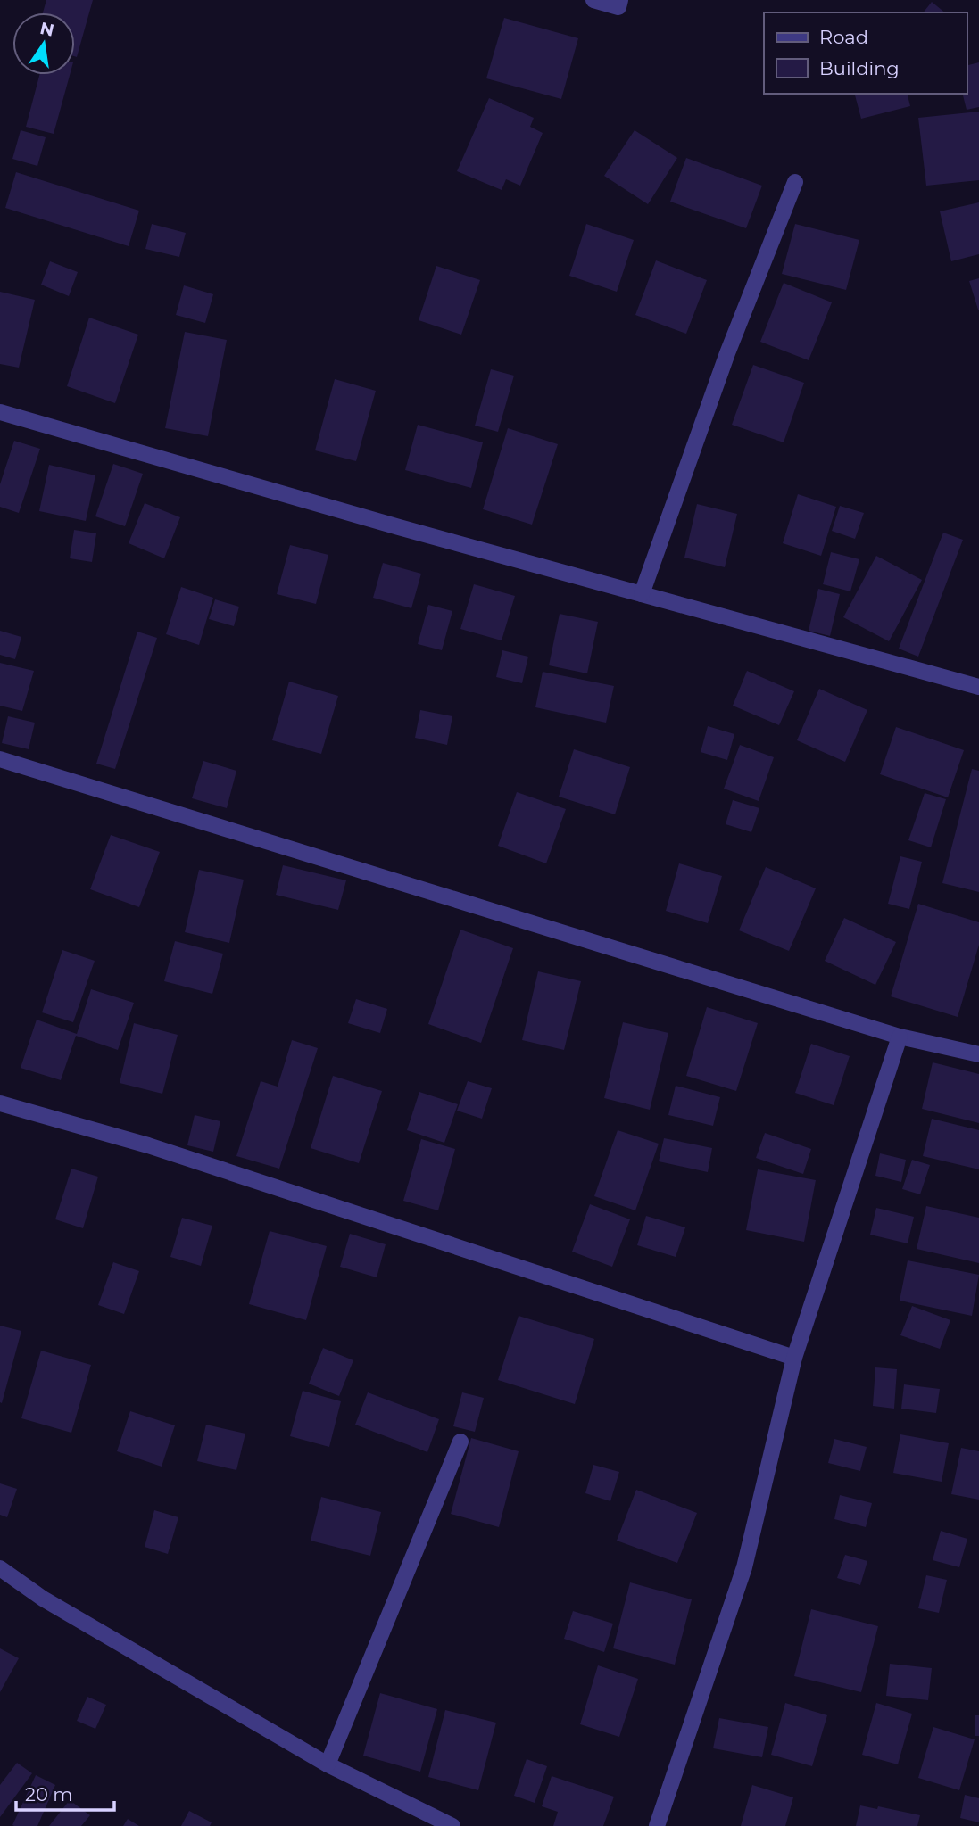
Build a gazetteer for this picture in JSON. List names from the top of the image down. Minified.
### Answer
{"legend":["Road","Building"],"scale_bar":"20 m","north":"top"}
